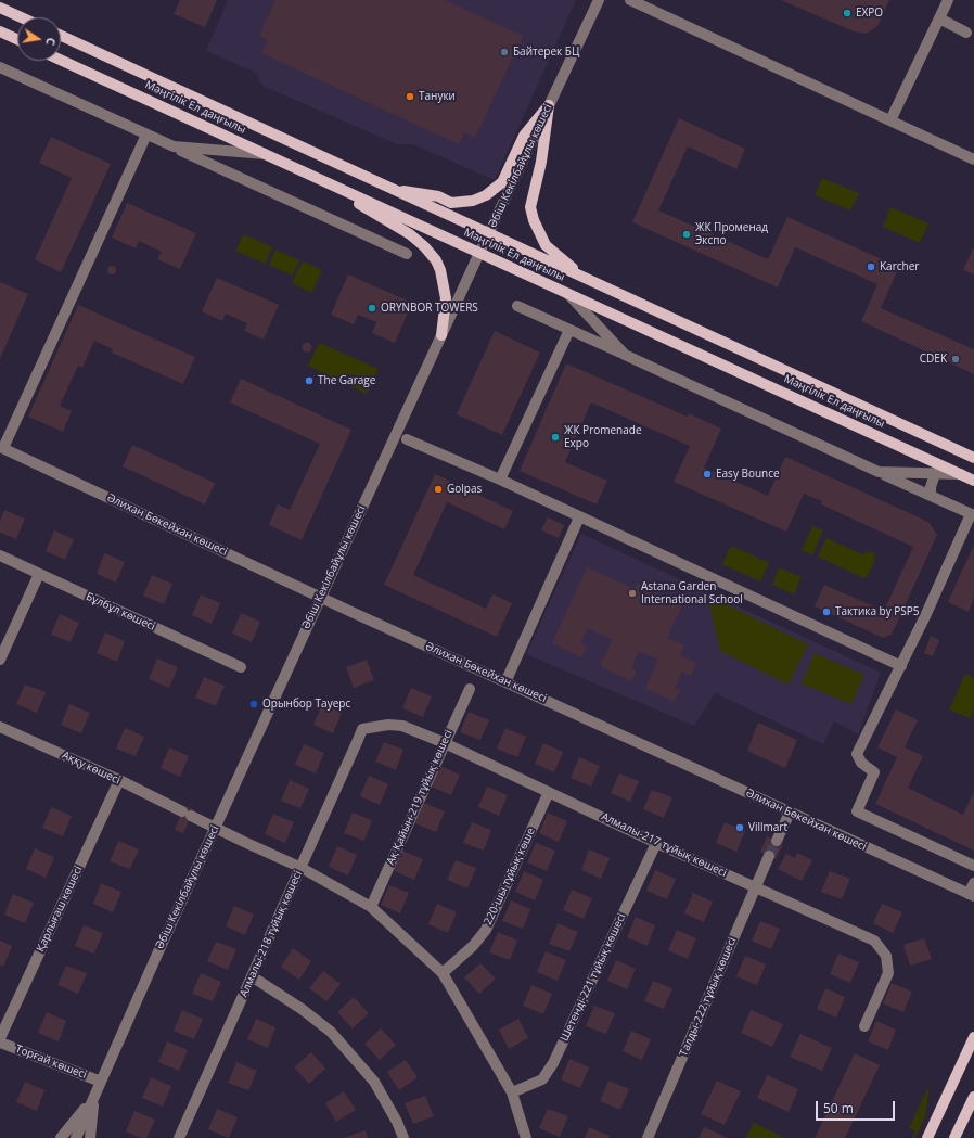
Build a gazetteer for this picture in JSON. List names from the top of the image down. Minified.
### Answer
{"streets":{"main road":["Мәңгілік Ел даңғылы"],"street":["Әбіш Кекілбайұлы көшесі","Әлихан Бөкейхан көшесі","Бұлбұл көшесі","Аққу көшесі","Ақ Қайын-219 тұйық көшесі","Алмалы-217 тұйық көшесі","220-шы тұйық көше","Қарлығаш көшесі","Алмалы-218 тұйық көшесі","Шетенді-221 тұйық көшесі","Талды-222 тұйық көшесі","Торғай көшесі"]},"crossings":[["Мәңгілік Ел даңғылы","Әбіш Кекілбайұлы көшесі"],["Әбіш Кекілбайұлы көшесі","Әлихан Бөкейхан көшесі"],["Әбіш Кекілбайұлы көшесі","Аққу көшесі"],["Әбіш Кекілбайұлы көшесі","Торғай көшесі"],["Аққу көшесі","Ақ Қайын-219 тұйық көшесі"],["Аққу көшесі","220-шы тұйық көше"],["Аққу көшесі","Қарлығаш көшесі"],["Аққу көшесі","Алмалы-218 тұйық көшесі"],["Аққу көшесі","Шетенді-221 тұйық көшесі"],["Ақ Қайын-219 тұйық көшесі","Алмалы-217 тұйық көшесі"],["Алмалы-217 тұйық көшесі","220-шы тұйық көше"],["Алмалы-217 тұйық көшесі","Алмалы-218 тұйық көшесі"],["Алмалы-217 тұйық көшесі","Шетенді-221 тұйық көшесі"],["Алмалы-217 тұйық көшесі","Талды-222 тұйық көшесі"]],"places":["EXPO","Байтерек БЦ","Тануки","ЖК Променад Экспо","Karcher","ORYNBOR TOWERS","CDEK","The Garage","ЖК Promenade Expo","Easy Bounce","Golpas","Astana Garden International School","Тактика by PSP5","Орынбор Тауерс","Villmart"],"scale_bar":"50 m","north":"right"}
